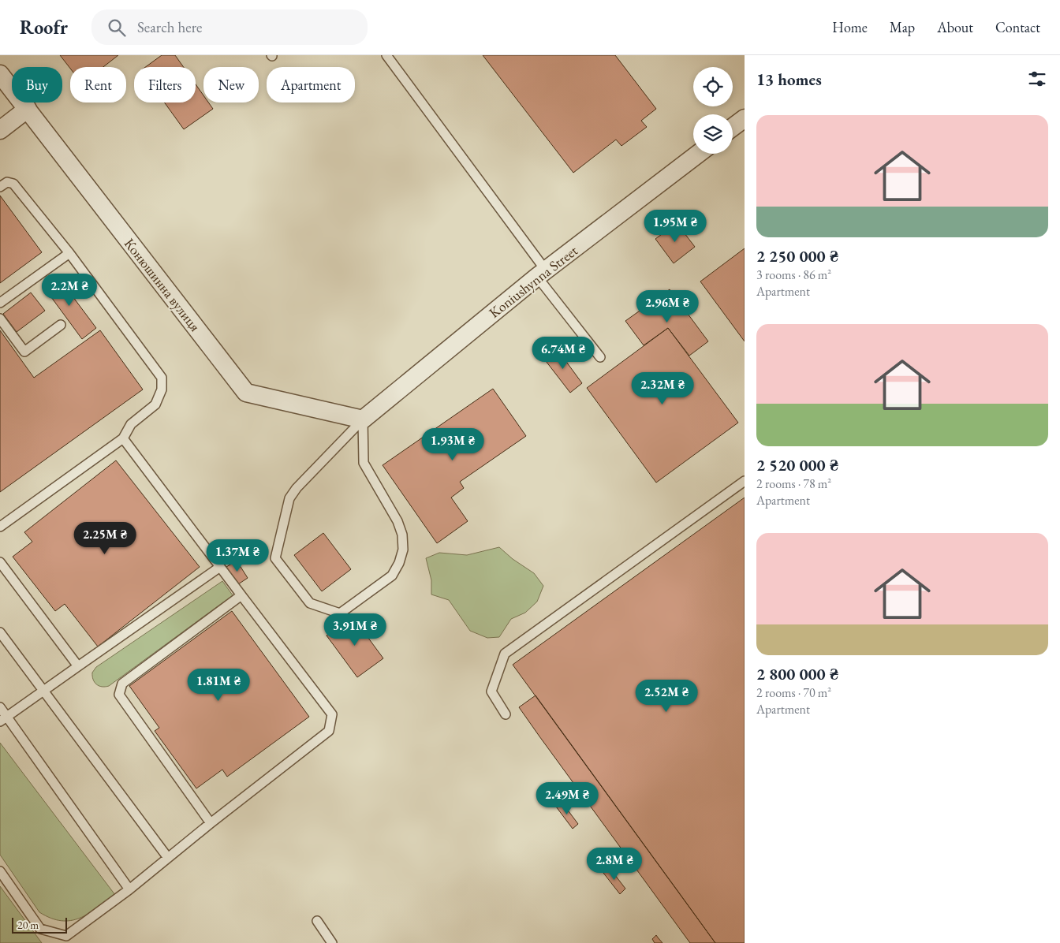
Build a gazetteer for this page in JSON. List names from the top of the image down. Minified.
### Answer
{"streets":{"street":["Koniushynna Street","Конюшинна вулиця"]},"crossings":[["Koniushynna Street","Конюшинна вулиця"]],"scale_bar":"20 m","page":{"header":"Roofr","search":"Search here","nav":["Home","Map","About","Contact"],"heading":"13 homes","chip":["Buy","Rent","Filters","New","Apartment"],"list":[{"name":"2 250 000 ₴","note":"3 rooms · 86 m² · Apartment"},{"name":"2 520 000 ₴","note":"2 rooms · 78 m² · Apartment"},{"name":"2 800 000 ₴","note":"2 rooms · 70 m² · Apartment"}],"price":["1.95M ₴","2.2M ₴","2.96M ₴","6.74M ₴","2.32M ₴","1.93M ₴","2.25M ₴","1.37M ₴","3.91M ₴","1.81M ₴","2.52M ₴","2.49M ₴","2.8M ₴"],"scale":"20 m"}}
